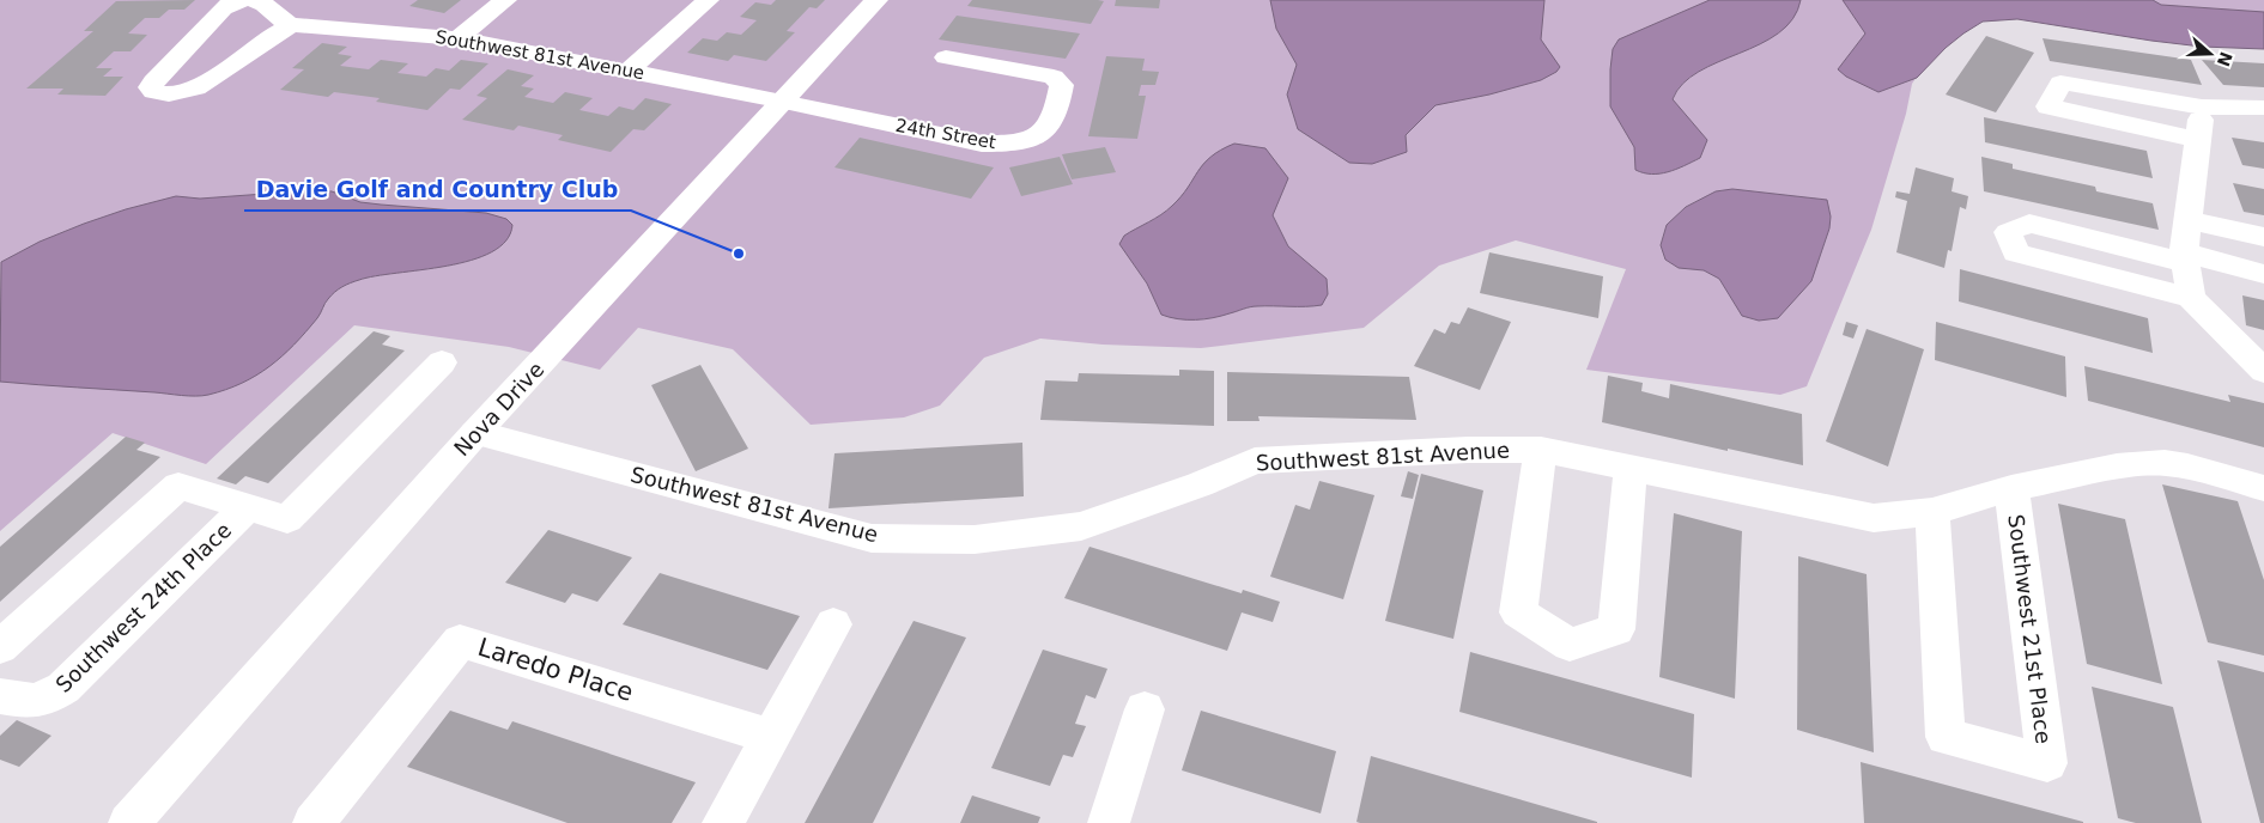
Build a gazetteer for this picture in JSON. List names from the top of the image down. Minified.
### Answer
{"streets":{"street":["Southwest 81st Avenue","24th Street","Nova Drive","Southwest 24th Place","Southwest 21st Place","Laredo Place"]},"crossings":[["Southwest 81st Avenue","24th Street"],["Southwest 81st Avenue","Nova Drive"],["Southwest 81st Avenue","Southwest 21st Place"],["24th Street","Nova Drive"]],"places":["Davie Golf and Country Club"],"north":"right"}
